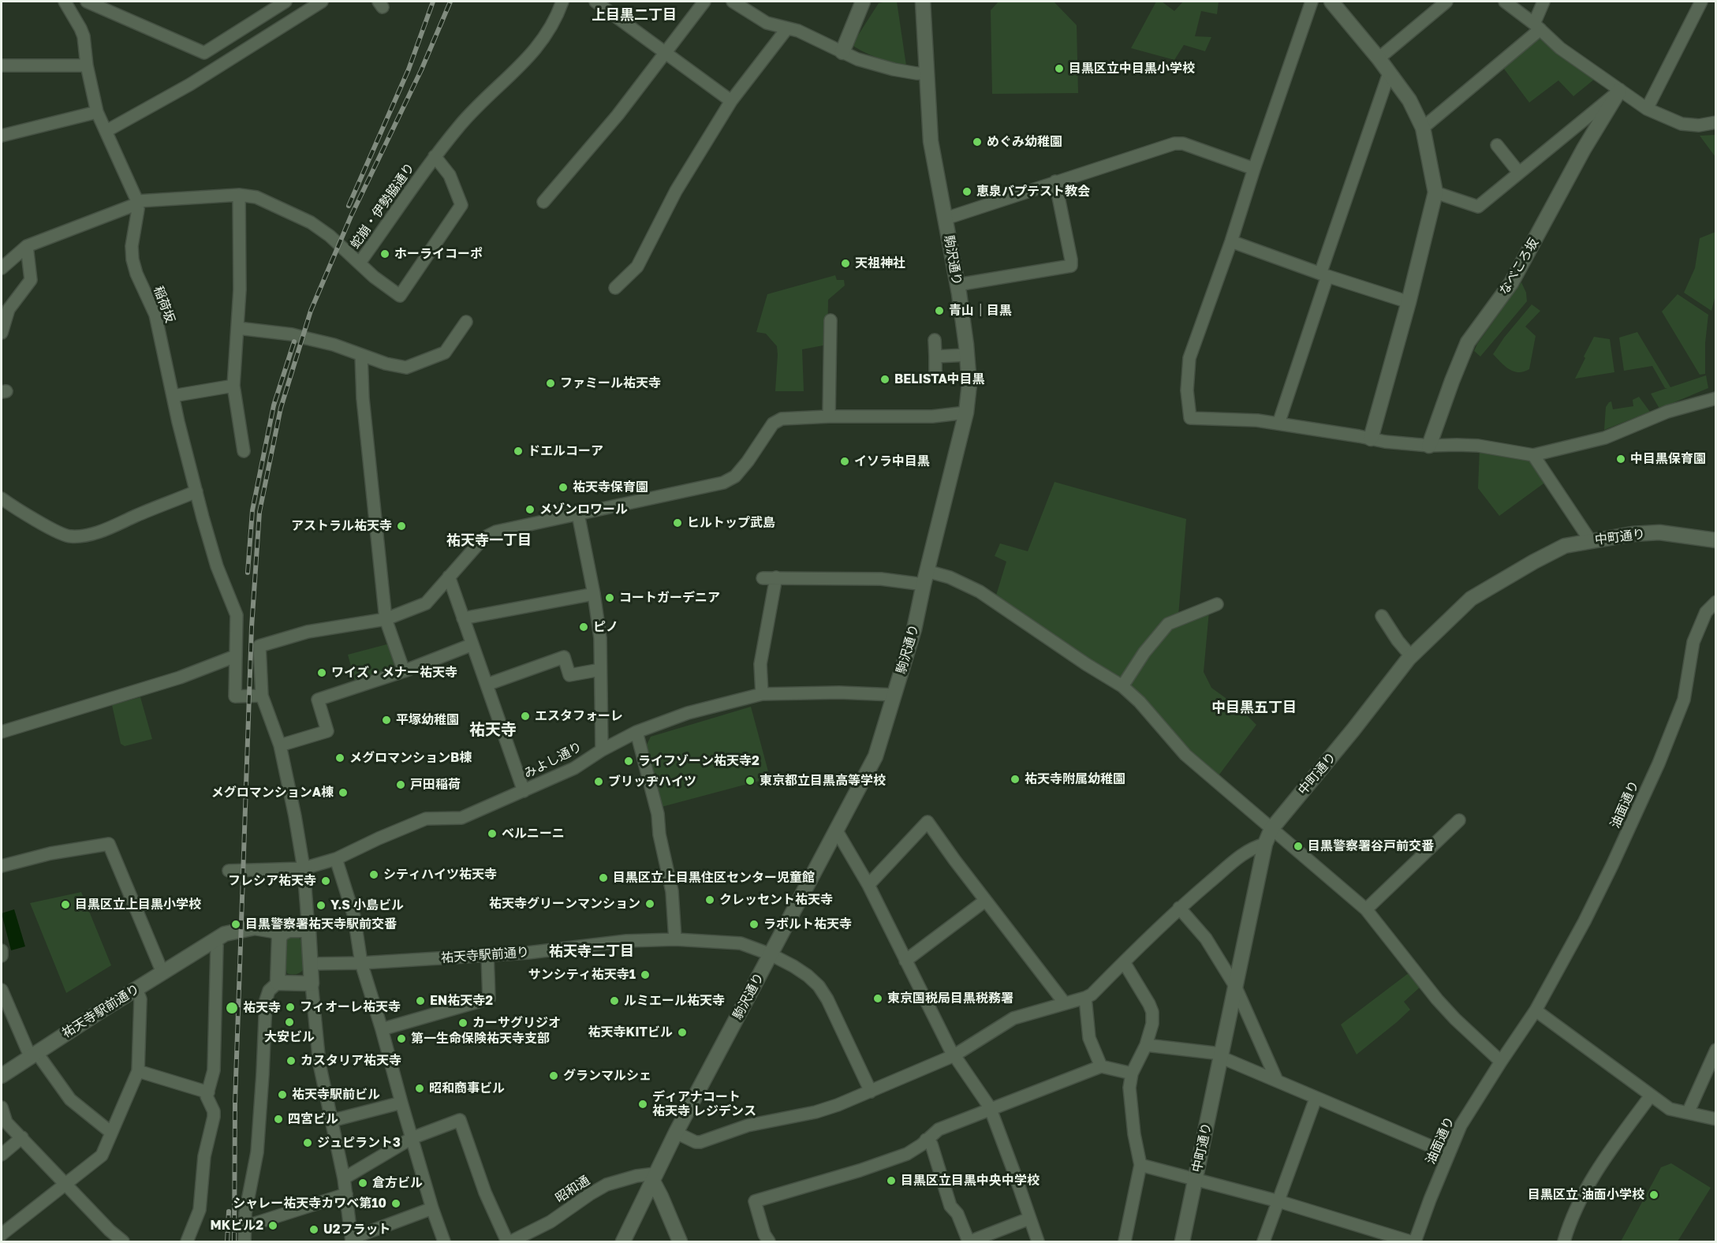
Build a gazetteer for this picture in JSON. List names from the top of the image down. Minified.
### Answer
{"streets":{"street":["蛇崩・伊勢脇通り","駒沢通り","なべころ坂","稲荷坂","中町通り","みよし通り","油面通り","祐天寺駅前通り","昭和通"]},"crossings":[["蛇崩・伊勢脇通り","稲荷坂"],["駒沢通り","みよし通り"],["駒沢通り","祐天寺駅前通り"],["駒沢通り","昭和通"]],"districts":["上目黒二丁目","祐天寺一丁目","中目黒五丁目","祐天寺","祐天寺二丁目"],"places":["目黒区立中目黒小学校","めぐみ幼稚園","恵泉バプテスト教会","ホーライコーポ","天祖神社","青山｜目黒","BELISTA中目黒","ファミール祐天寺","ドエルコーア","中目黒保育園","イソラ中目黒","祐天寺保育園","メゾンロワール","ヒルトップ武島","アストラル祐天寺","コートガーデニア","ピノ","ワイズ・メナー祐天寺","エスタフォーレ","平塚幼稚園","メグロマンションB棟","ライフゾーン祐天寺2","祐天寺附属幼稚園","東京都立目黒高等学校","ブリッヂハイツ","戸田稲荷","メグロマンションA棟","ベルニーニ","目黒警察署谷戸前交番","シティハイツ祐天寺","目黒区立上目黒住区センター児童館","フレシア祐天寺","クレッセント祐天寺","祐天寺グリーンマンション","目黒区立上目黒小学校","Y.S 小島ビル","目黒警察署祐天寺駅前交番","ラボルト祐天寺","サンシティ祐天寺1","東京国税局目黒税務署","EN祐天寺2","ルミエール祐天寺","フィオーレ祐天寺","祐天寺","大安ビル","カーサグリジオ","祐天寺KITビル","第一生命保険祐天寺支部","カスタリア祐天寺","グランマルシェ","昭和商事ビル","祐天寺駅前ビル","ディアナコート 祐天寺 レジデンス","四宮ビル","ジュピラント3","目黒区立目黒中央中学校","倉方ビル","目黒区立 油面小学校","シャレー祐天寺カワベ第10","MKビル2","U2フラット"]}
